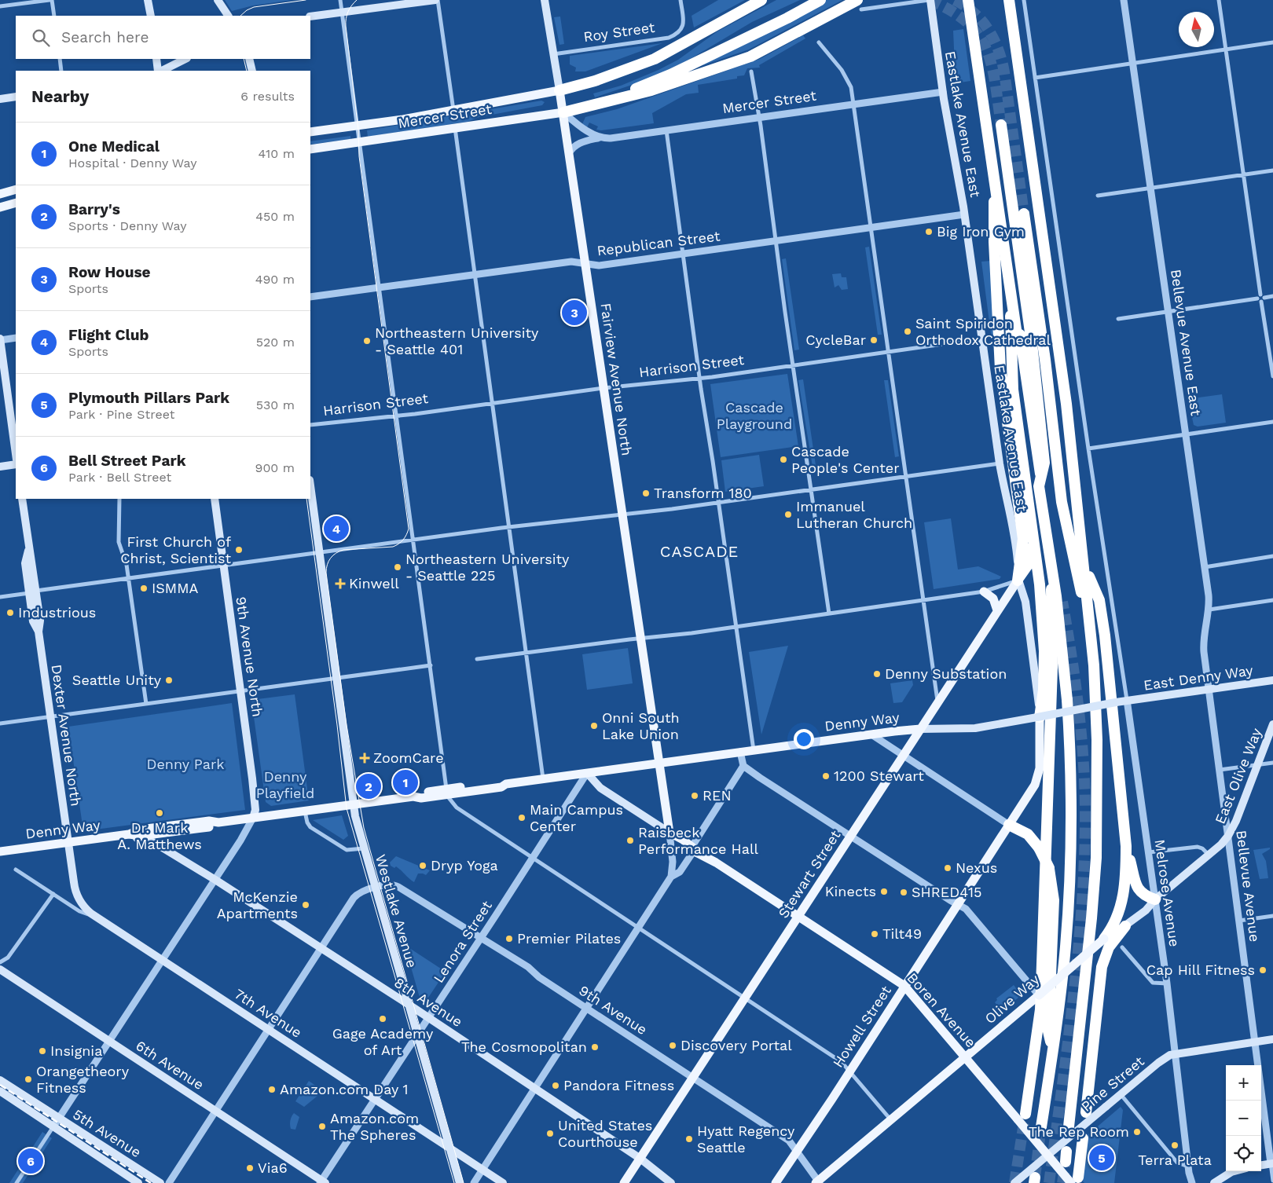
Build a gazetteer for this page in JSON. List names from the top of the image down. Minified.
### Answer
{"streets":{"main road":["Mercer Street","Eastlake Avenue East","Fairview Avenue North","9th Avenue North","East Denny Way","Denny Way","Dexter Avenue North","East Olive Way","Stewart Street","Westlake Avenue","Olive Way","8th Avenue","Boren Avenue","7th Avenue","Howell Street","6th Avenue","Pine Street","5th Avenue"],"street":["Roy Street","Republican Street","Bellevue Avenue East","Harrison Street","Bellevue Avenue","Melrose Avenue","Lenora Street","9th Avenue"]},"crossings":[["Roy Street","Fairview Avenue North"],["Mercer Street","Eastlake Avenue East"],["Mercer Street","Fairview Avenue North"],["Eastlake Avenue East","Republican Street"],["Eastlake Avenue East","Harrison Street"],["Eastlake Avenue East","Stewart Street"],["Eastlake Avenue East","Howell Street"],["Republican Street","Fairview Avenue North"],["Bellevue Avenue East","East Denny Way"],["Bellevue Avenue East","Bellevue Avenue"],["Harrison Street","Fairview Avenue North"],["Fairview Avenue North","Denny Way"],["Fairview Avenue North","Boren Avenue"],["9th Avenue North","Denny Way"],["East Denny Way","Denny Way"],["East Denny Way","Bellevue Avenue"],["East Denny Way","Melrose Avenue"],["Denny Way","Dexter Avenue North"],["Denny Way","Stewart Street"],["Denny Way","Melrose Avenue"],["Denny Way","Westlake Avenue"],["Denny Way","Lenora Street"],["Denny Way","8th Avenue"],["Denny Way","Boren Avenue"],["Dexter Avenue North","7th Avenue"],["East Olive Way","Bellevue Avenue"],["East Olive Way","Melrose Avenue"],["East Olive Way","Olive Way"],["Stewart Street","8th Avenue"],["Stewart Street","9th Avenue"],["Stewart Street","Boren Avenue"],["Melrose Avenue","Olive Way"],["Melrose Avenue","Pine Street"],["Westlake Avenue","Lenora Street"],["Westlake Avenue","8th Avenue"],["Westlake Avenue","9th Avenue"],["Westlake Avenue","7th Avenue"],["Lenora Street","8th Avenue"],["Lenora Street","9th Avenue"],["Lenora Street","Boren Avenue"],["Lenora Street","7th Avenue"],["Lenora Street","6th Avenue"],["Olive Way","9th Avenue"],["Olive Way","Boren Avenue"],["9th Avenue","Howell Street"],["Boren Avenue","Howell Street"],["Boren Avenue","Pine Street"]],"districts":["CASCADE"],"parks":["Cascade Playground","Denny Park","Denny Playfield"],"places":{"other":["Big Iron Gym","Saint Spiridon Orthodox Cathedral","CycleBar","Northeastern University - Seattle 401","Cascade People's Center","Transform 180","Immanuel Lutheran Church","First Church of Christ, Scientist","Northeastern University - Seattle 225","ISMMA","Industrious","Denny Substation","Seattle Unity","Onni South Lake Union","1200 Stewart","REN","Dr. Mark A. Matthews","Main Campus Center","Raisbeck Performance Hall","Dryp Yoga","Nexus","Kinects","SHRED415","McKenzie Apartments","Tilt49","Premier Pilates","Cap Hill Fitness","Gage Academy of Art","Discovery Portal","The Cosmopolitan","Insignia","Orangetheory Fitness","Pandora Fitness","Amazon.com Day 1","Amazon.com The Spheres","The Rep Room","United States Courthouse","Hyatt Regency Seattle","Terra Plata","Via6"],"health":["Kinwell","ZoomCare"]},"north":"top","page":{"search":"Search here","heading":["Nearby","6 results"],"list":[{"mark":"1","name":"One Medical","note":"Hospital · Denny Way","value":"410 m"},{"mark":"2","name":"Barry's","note":"Sports · Denny Way","value":"450 m"},{"mark":"3","name":"Row House","note":"Sports","value":"490 m"},{"mark":"4","name":"Flight Club","note":"Sports","value":"520 m"},{"mark":"5","name":"Plymouth Pillars Park","note":"Park · Pine Street","value":"530 m"},{"mark":"6","name":"Bell Street Park","note":"Park · Bell Street","value":"900 m"}],"pins":["3","4","1","2","5","6"],"map_buttons":["+","−"]}}
